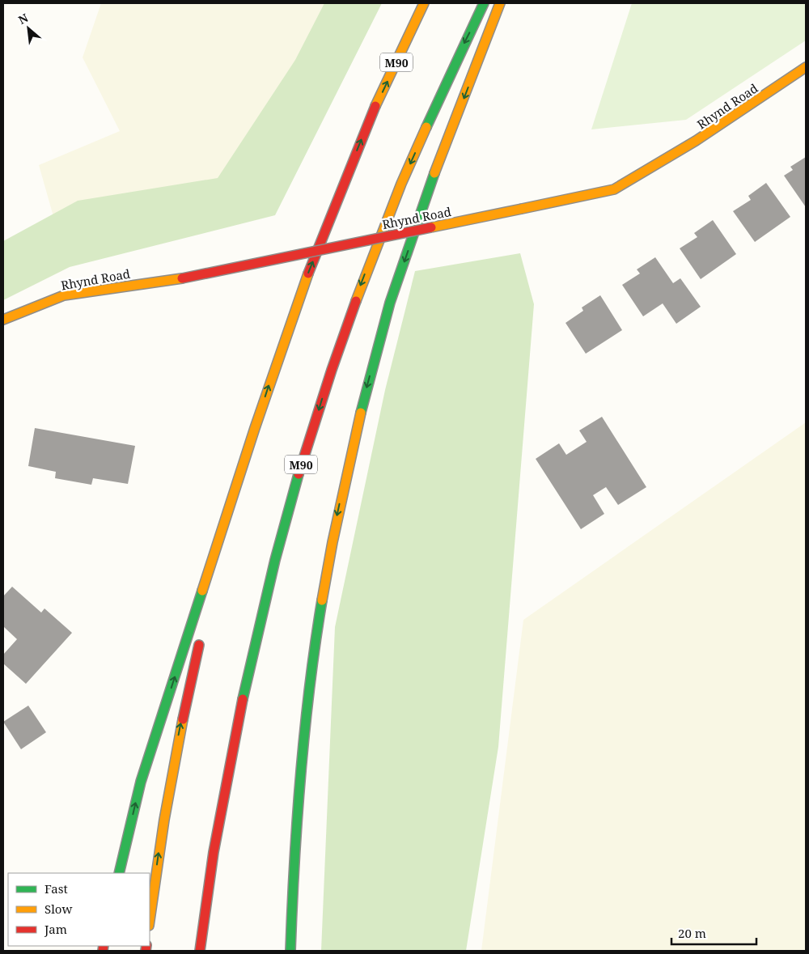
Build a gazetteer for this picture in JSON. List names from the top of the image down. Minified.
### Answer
{"streets":{"main road":["M90","Rhynd Road"]},"legend":["Fast","Slow","Jam"],"scale_bar":"20 m","north":"top left"}
